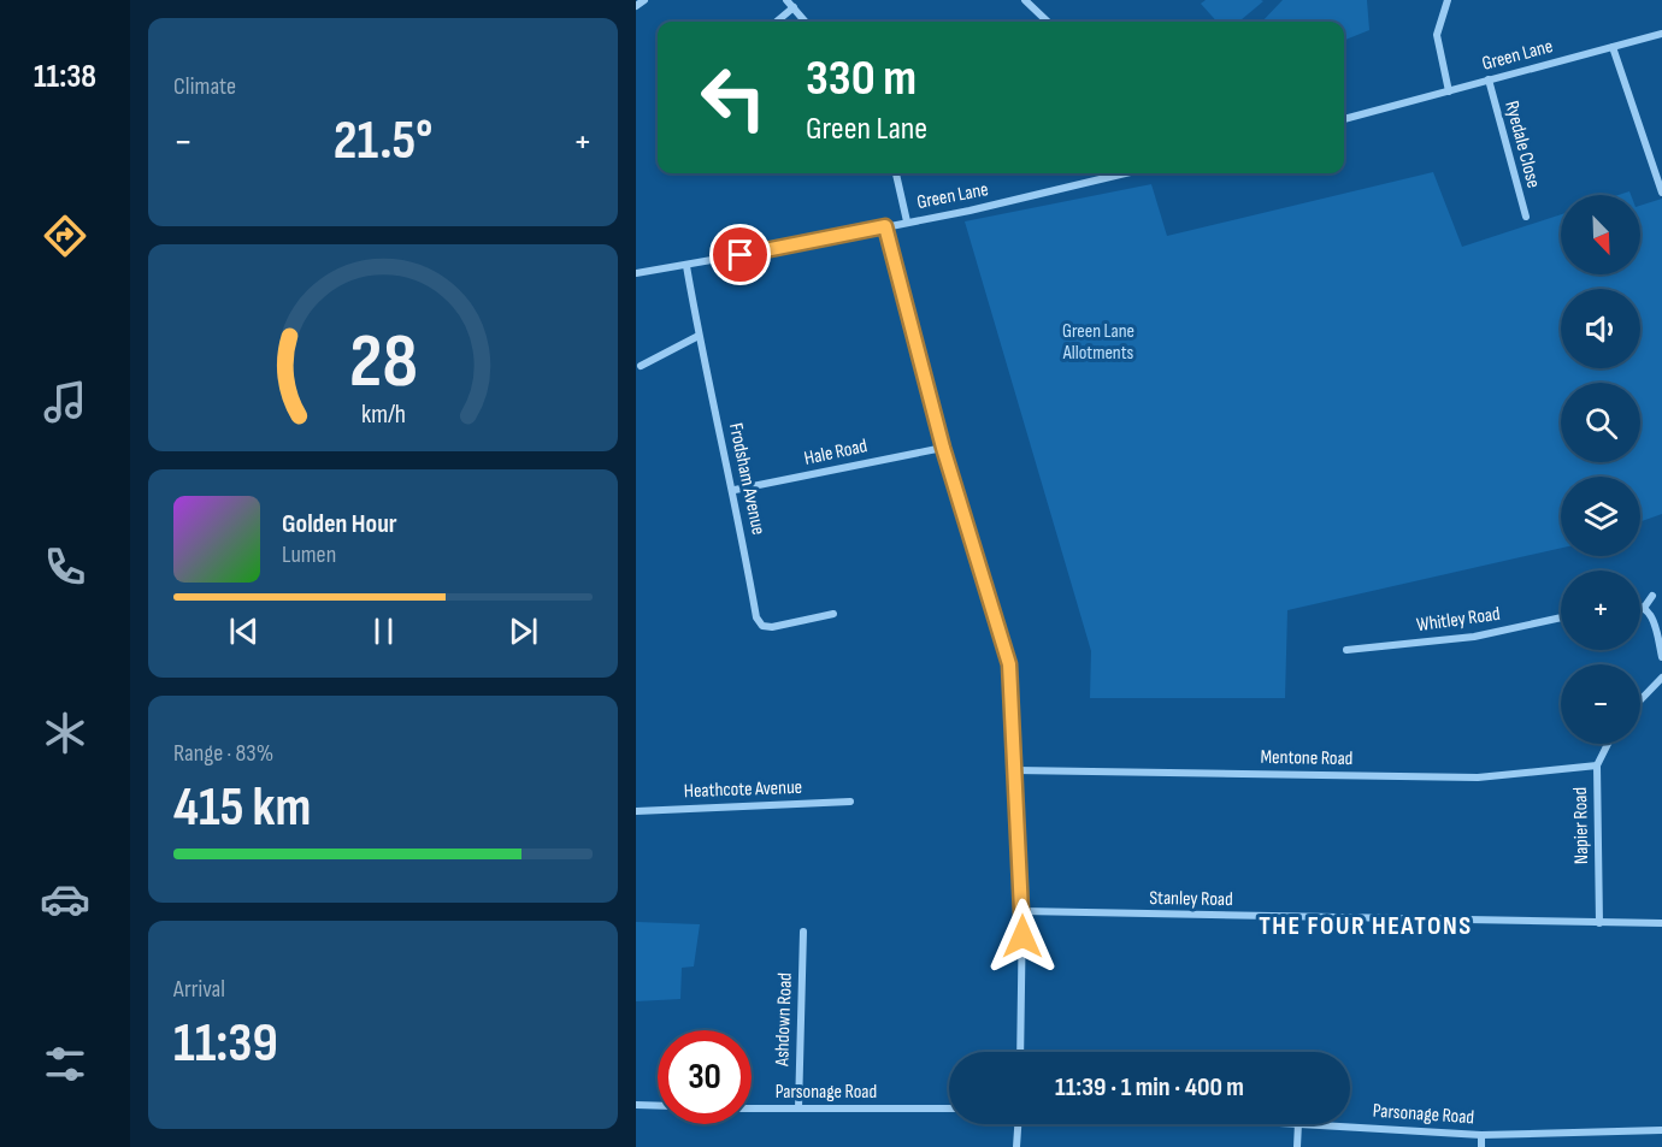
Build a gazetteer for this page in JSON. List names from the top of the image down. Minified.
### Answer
{"streets":{"street":["Green Lane","Ryedale Close","Hale Road","Frodsham Avenue","Whitley Road","Mentone Road","Heathcote Avenue","Napier Road","Stanley Road","Ashdown Road","Parsonage Road"]},"crossings":[["Green Lane","Ryedale Close"],["Green Lane","Frodsham Avenue"],["Hale Road","Frodsham Avenue"],["Mentone Road","Napier Road"],["Napier Road","Stanley Road"],["Ashdown Road","Parsonage Road"]],"districts":["THE FOUR HEATONS"],"parks":["Green Lane Allotments"],"north":"bottom right","page":{"tabs":"11:38","tile":["Climate",["Range · 83%","415 km"],["Arrival","11:39"]],"turn":["330 m","Green Lane"],"heat":["−","21.5°","+"],"map_buttons":["+","−"],"song":["Golden Hour","Lumen"],"limit":"30","trip":"11:39 · 1 min · 400 m","gauge":["28","km/h"]}}
